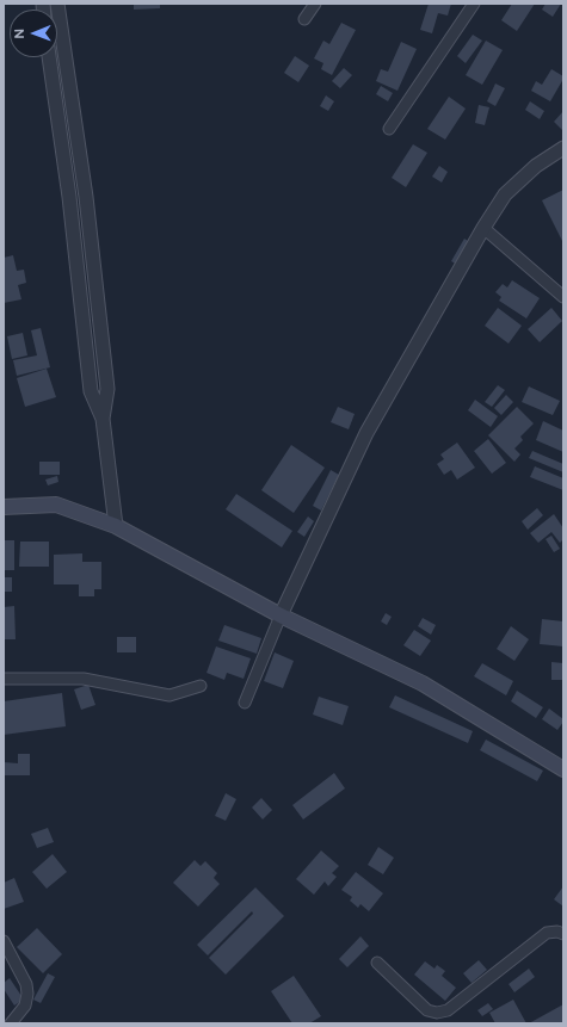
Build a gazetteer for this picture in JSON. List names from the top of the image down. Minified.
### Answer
{"north":"left"}
